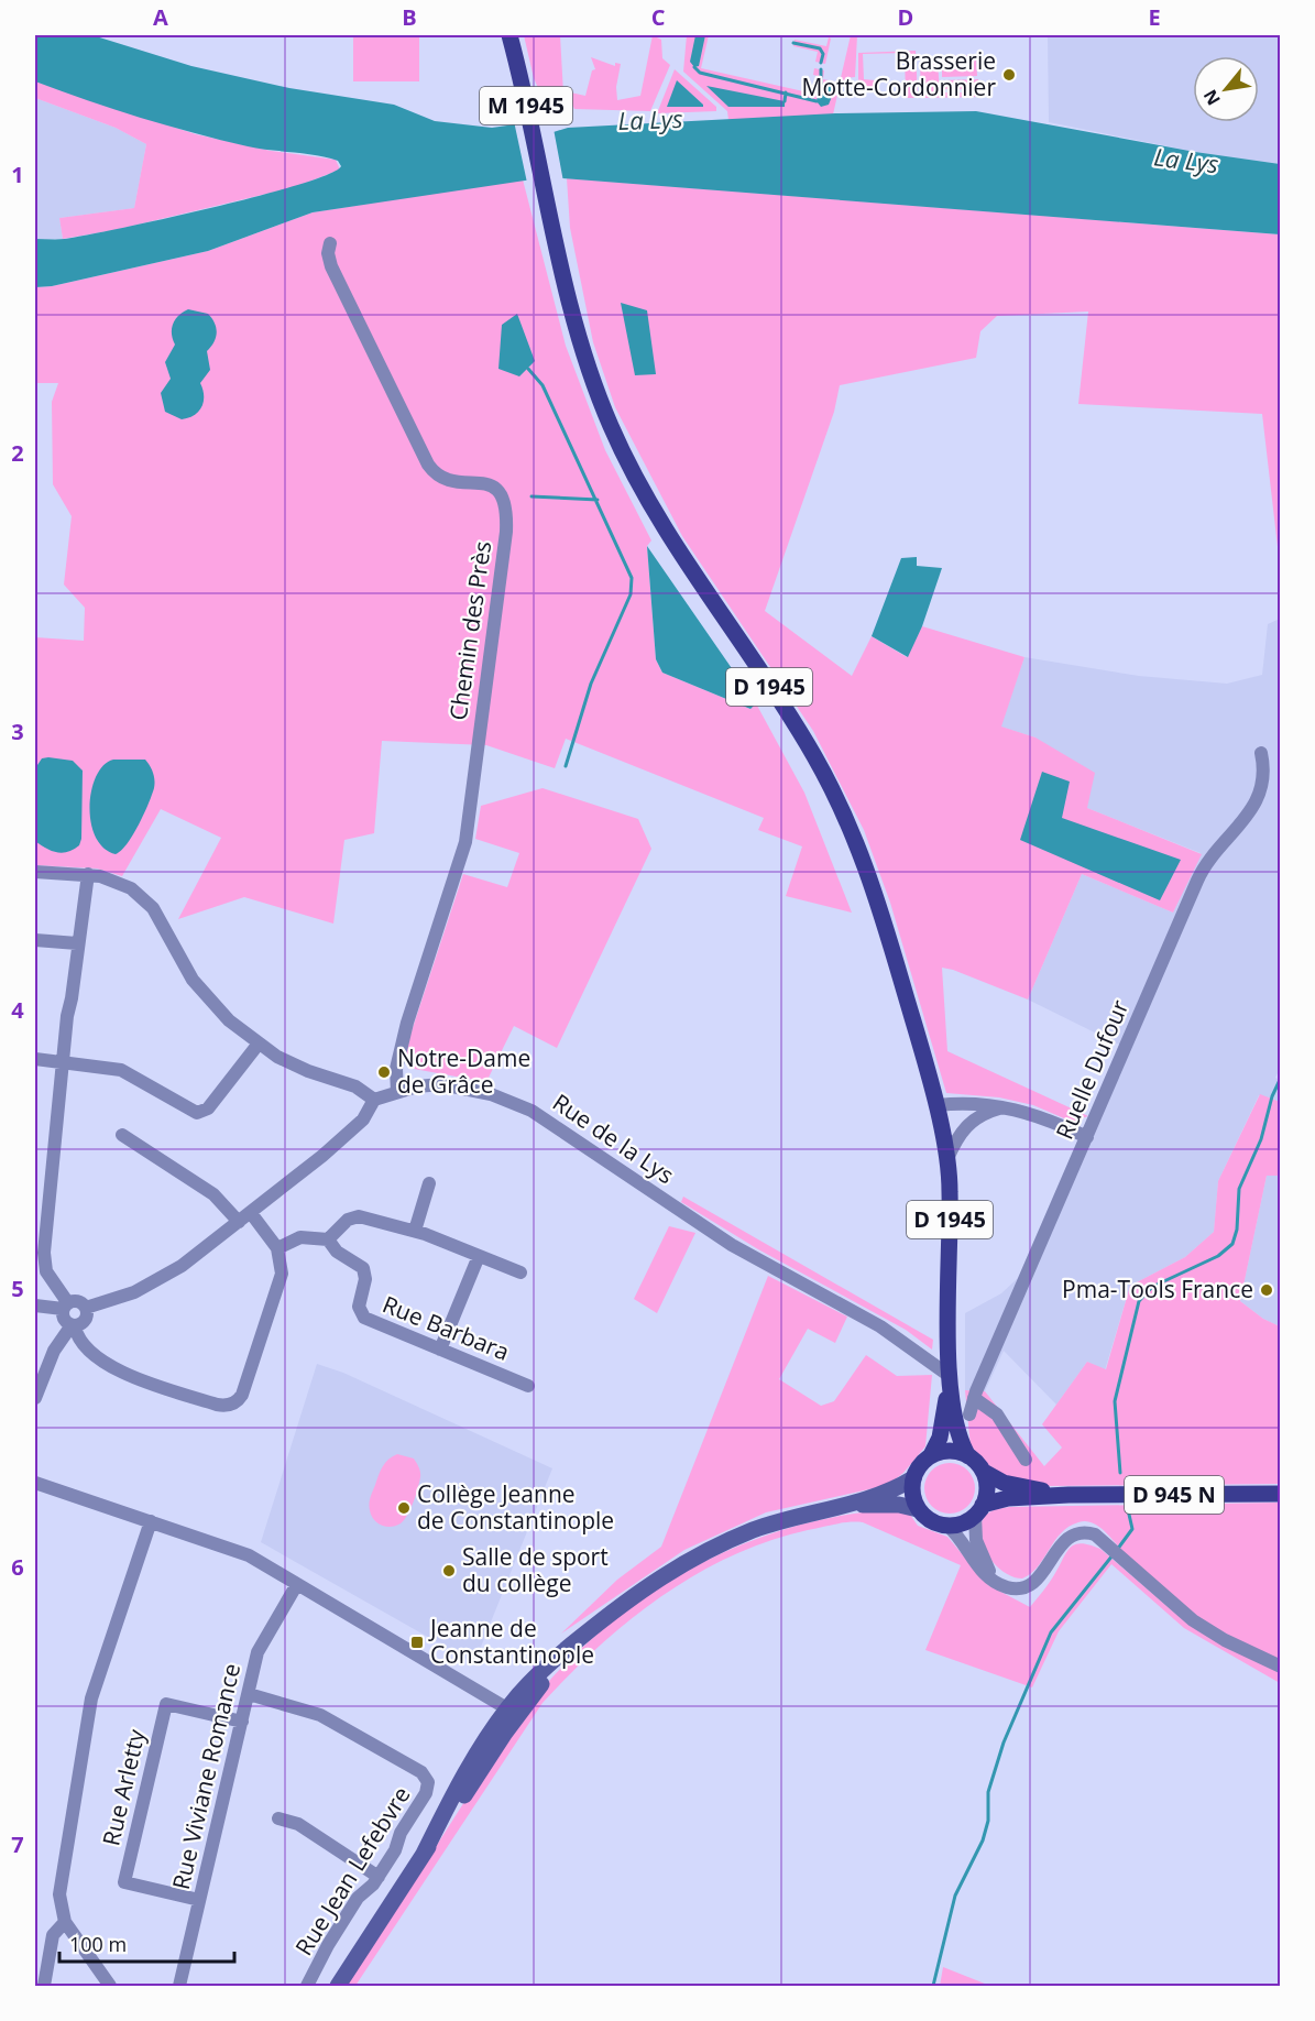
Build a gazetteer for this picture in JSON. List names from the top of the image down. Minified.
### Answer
{"streets":{"main road":["M 1945","D 1945","D 945 N"],"street":["Chemin des Près","Ruelle Dufour","Rue de la Lys","Rue Barbara","Rue Viviane Romance","Rue Arletty","Rue Jean Lefebvre"]},"crossings":[["M 1945","D 1945"],["Chemin des Près","Rue de la Lys"],["D 1945","Rue de la Lys"],["D 1945","D 945 N"],["Rue Viviane Romance","Rue Arletty"],["Rue Viviane Romance","Rue Jean Lefebvre"]],"water":["La Lys"],"places":{"other":["Brasserie Motte-Cordonnier","Notre-Dame de Grâce","Pma-Tools France","Collège Jeanne de Constantinople","Salle de sport du collège"],"transit":["Jeanne de Constantinople"]},"scale_bar":"100 m","north":"bottom left","grid":{"columns":["A","B","C","D","E"],"rows":["1","2","3","4","5","6","7"]}}
